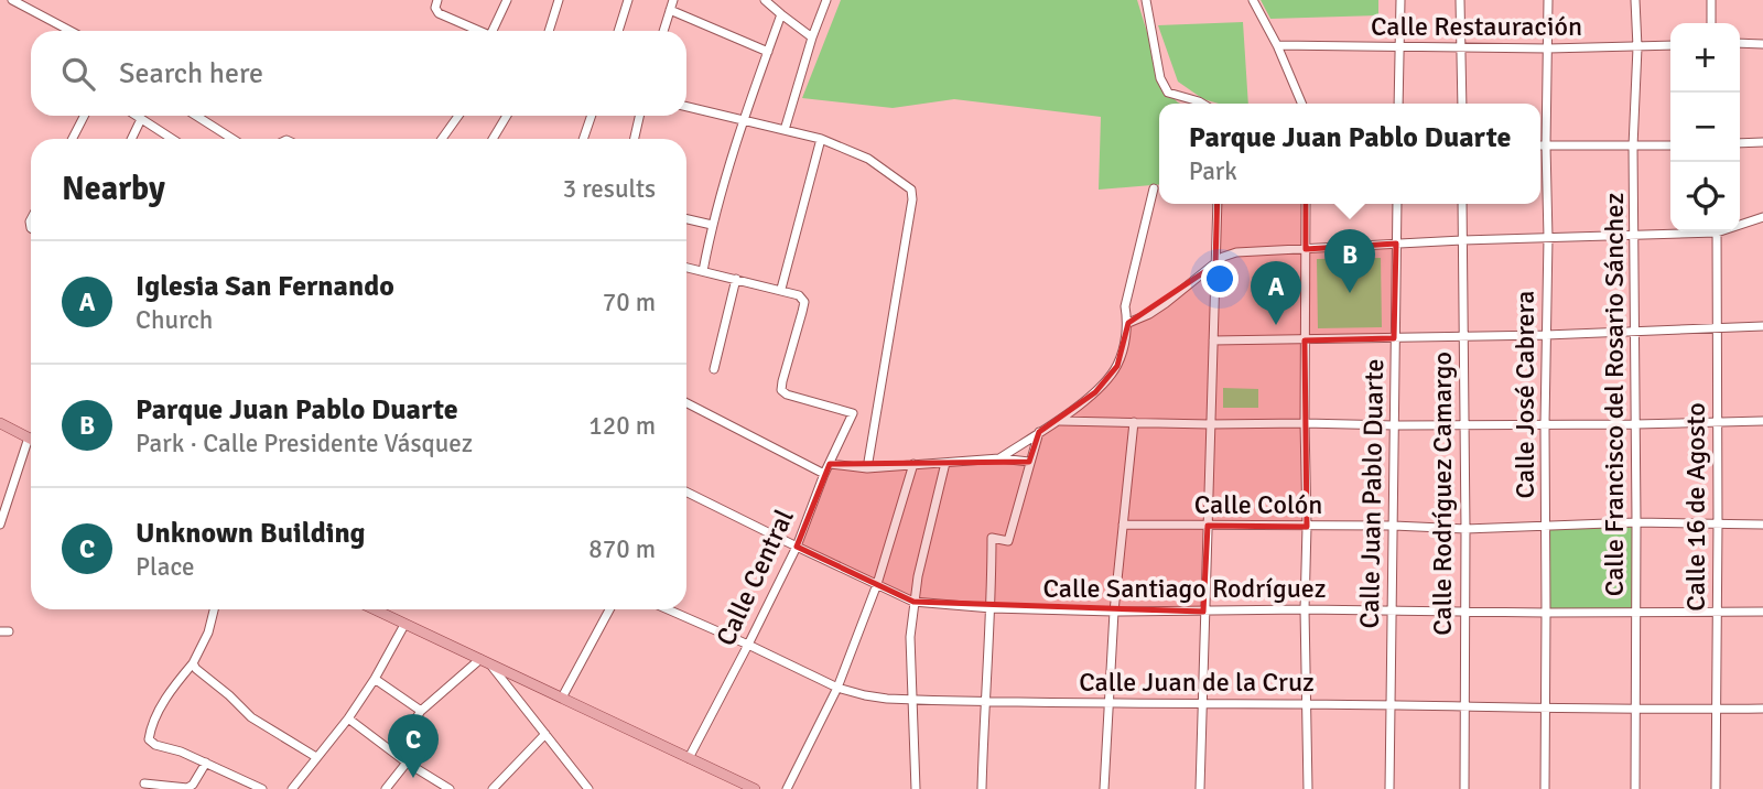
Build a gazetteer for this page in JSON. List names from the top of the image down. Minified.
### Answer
{"streets":{"street":["Calle Restauración","Calle José Cabrera","Calle Francisco del Rosario Sánchez","Calle Juan Pablo Duarte","Calle Rodríguez Camargo","Calle Colón","Calle 16 de Agosto","Calle Central","Calle Santiago Rodríguez","Calle Juan de la Cruz"]},"crossings":[["Calle Restauración","Calle José Cabrera"],["Calle Restauración","Calle Francisco del Rosario Sánchez"],["Calle José Cabrera","Calle Colón"],["Calle José Cabrera","Calle Santiago Rodríguez"],["Calle José Cabrera","Calle Juan de la Cruz"],["Calle Francisco del Rosario Sánchez","Calle Colón"],["Calle Francisco del Rosario Sánchez","Calle Santiago Rodríguez"],["Calle Francisco del Rosario Sánchez","Calle Juan de la Cruz"],["Calle Juan Pablo Duarte","Calle Colón"],["Calle Juan Pablo Duarte","Calle Santiago Rodríguez"],["Calle Juan Pablo Duarte","Calle Juan de la Cruz"],["Calle Rodríguez Camargo","Calle Colón"],["Calle Rodríguez Camargo","Calle Santiago Rodríguez"],["Calle Rodríguez Camargo","Calle Juan de la Cruz"],["Calle Colón","Calle 16 de Agosto"],["Calle 16 de Agosto","Calle Santiago Rodríguez"],["Calle 16 de Agosto","Calle Juan de la Cruz"],["Calle Central","Calle Santiago Rodríguez"],["Calle Central","Calle Juan de la Cruz"]],"page":{"map_buttons":["+","−"],"search":"Search here","popup":["Parque Juan Pablo Duarte","Park"],"heading":["Nearby","3 results"],"pins":["B","A","C"],"list":[{"mark":"A","name":"Iglesia San Fernando","note":"Church","value":"70 m"},{"mark":"B","name":"Parque Juan Pablo Duarte","note":"Park · Calle Presidente Vásquez","value":"120 m"},{"mark":"C","name":"Unknown Building","note":"Place","value":"870 m"}]}}
